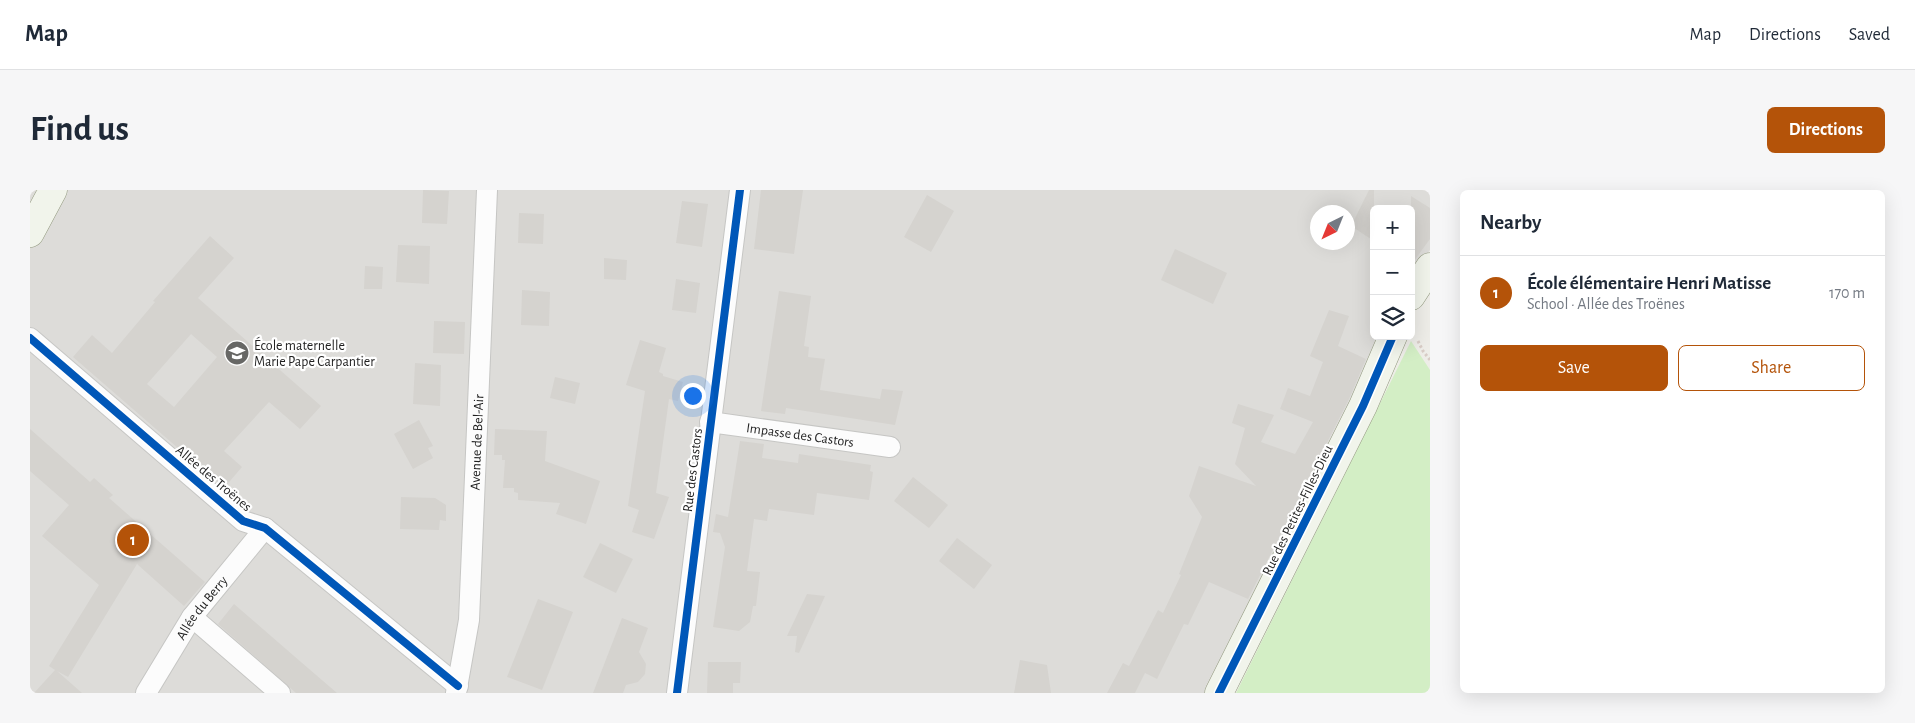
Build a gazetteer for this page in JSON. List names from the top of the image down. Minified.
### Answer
{"streets":{"street":["Impasse des Castors","Avenue de Bel-Air","Rue des Castors","Allée des Troënes","Rue des Petites-Filles-Dieu","Allée du Berry"]},"crossings":[["Impasse des Castors","Rue des Castors"],["Avenue de Bel-Air","Allée des Troënes"],["Allée des Troënes","Allée du Berry"]],"places":{"school or university":["École maternelle Marie Pape Carpantier"]},"north":"bottom left","page":{"header":"Map","nav":["Map","Directions","Saved"],"buttons":["Directions",["Save","Share"]],"title":"Find us","heading":"Nearby","map_buttons":["+","−"],"list":[{"mark":"1","name":"École élémentaire Henri Matisse","note":"School · Allée des Troënes","value":"170 m"}],"pins":"1"}}
